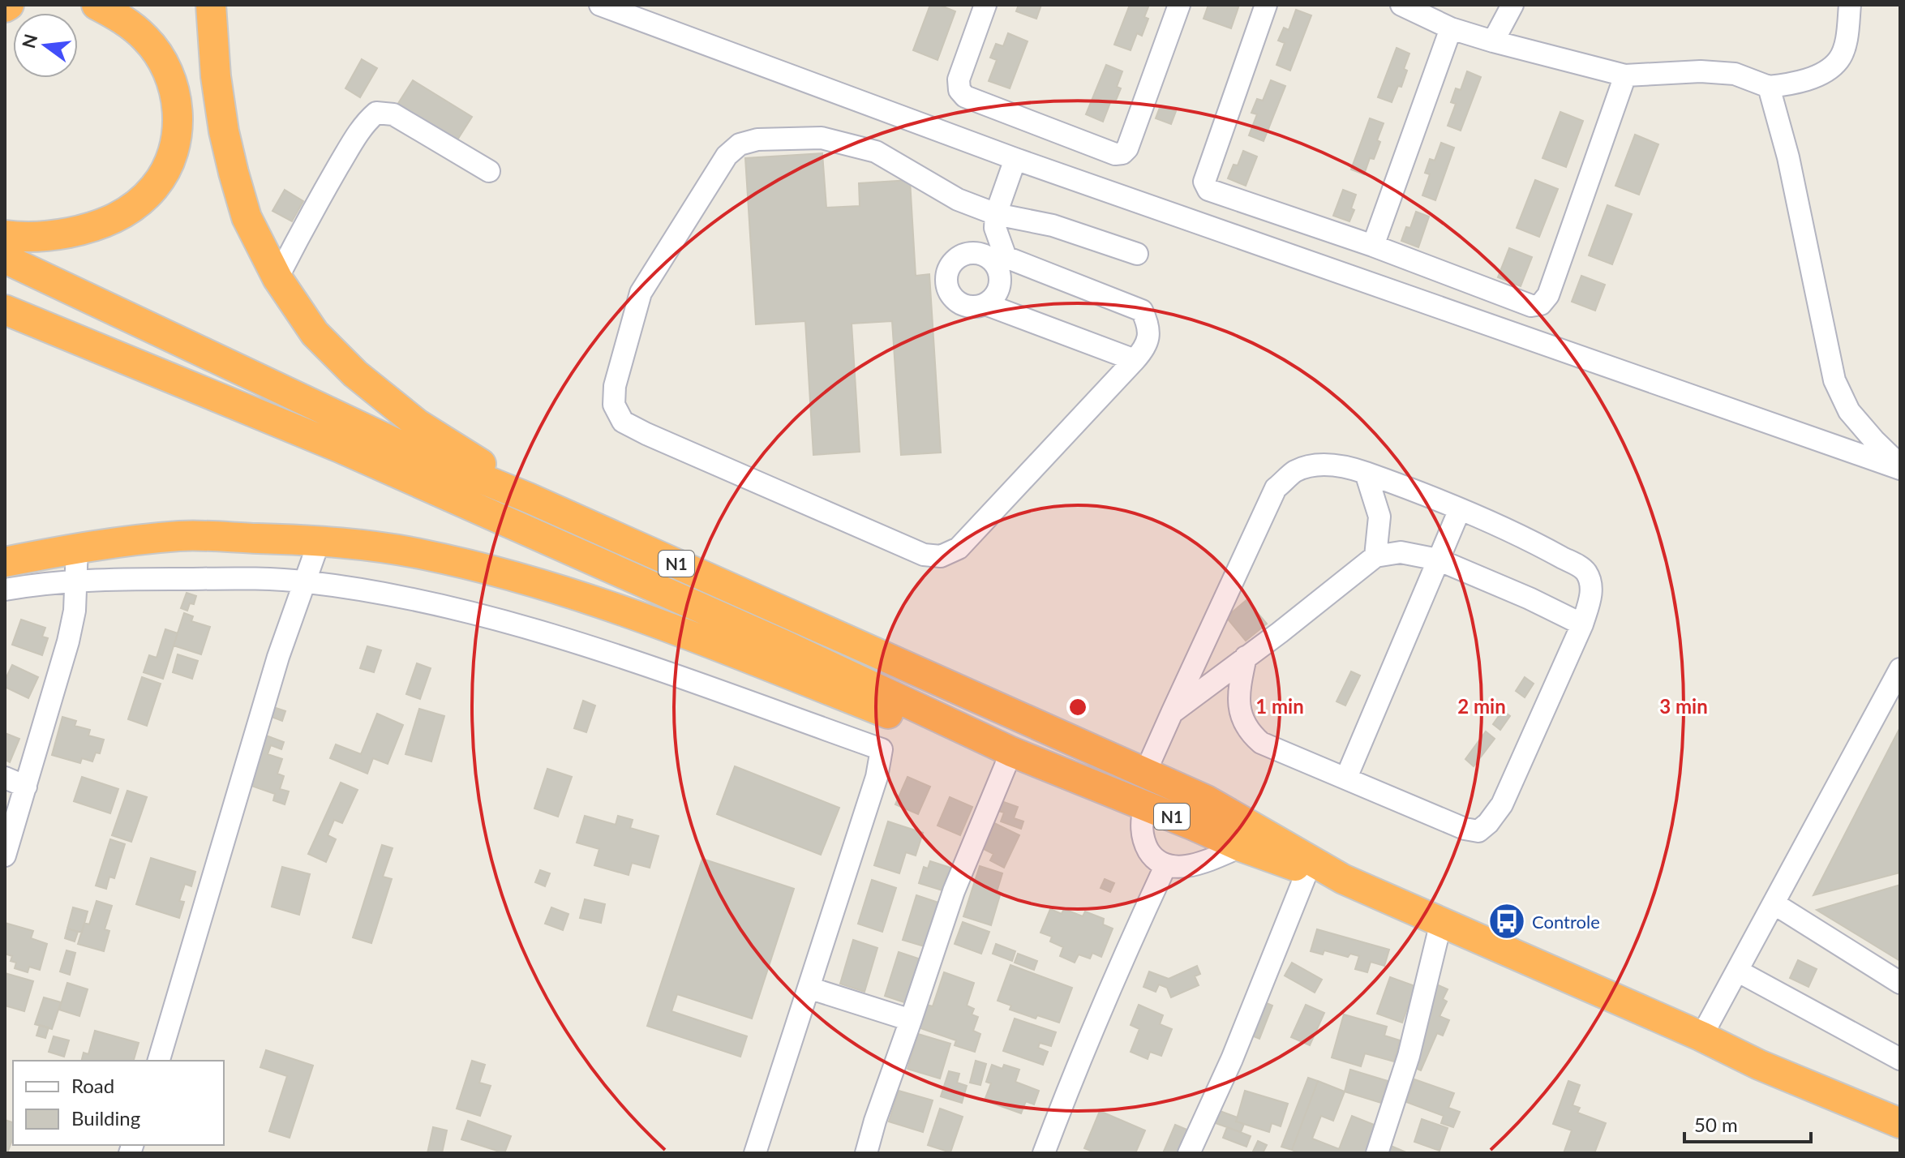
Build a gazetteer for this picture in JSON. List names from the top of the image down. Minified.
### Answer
{"streets":{"highway":["N1"]},"places":{"bus stop":["Controle"]},"legend":["Road","Building"],"scale_bar":"50 m","north":"left","rings":["1 min","2 min","3 min"]}
